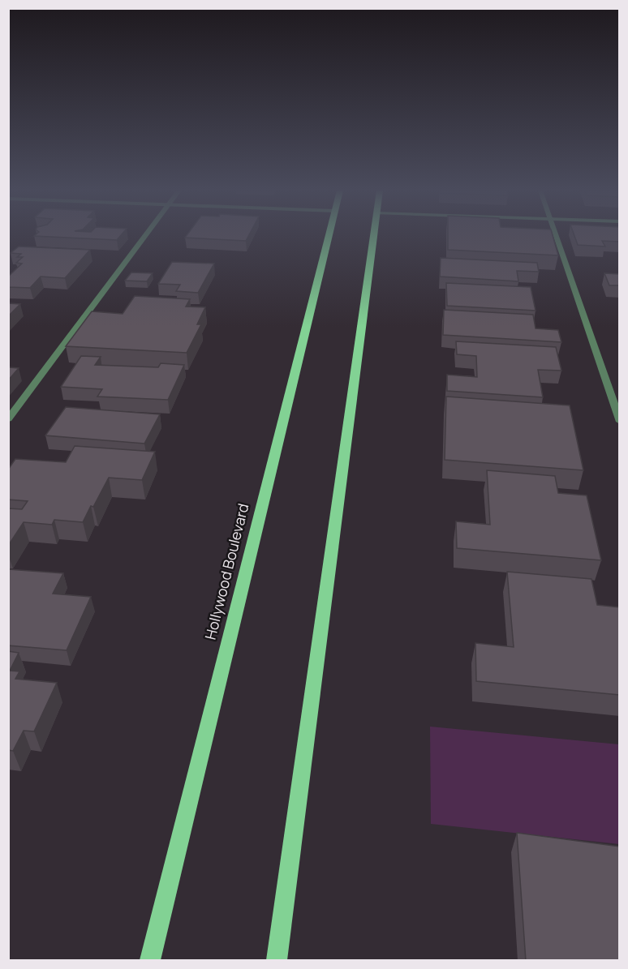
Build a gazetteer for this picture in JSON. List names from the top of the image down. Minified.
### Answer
{"streets":{"main road":["Hollywood Boulevard"]}}
